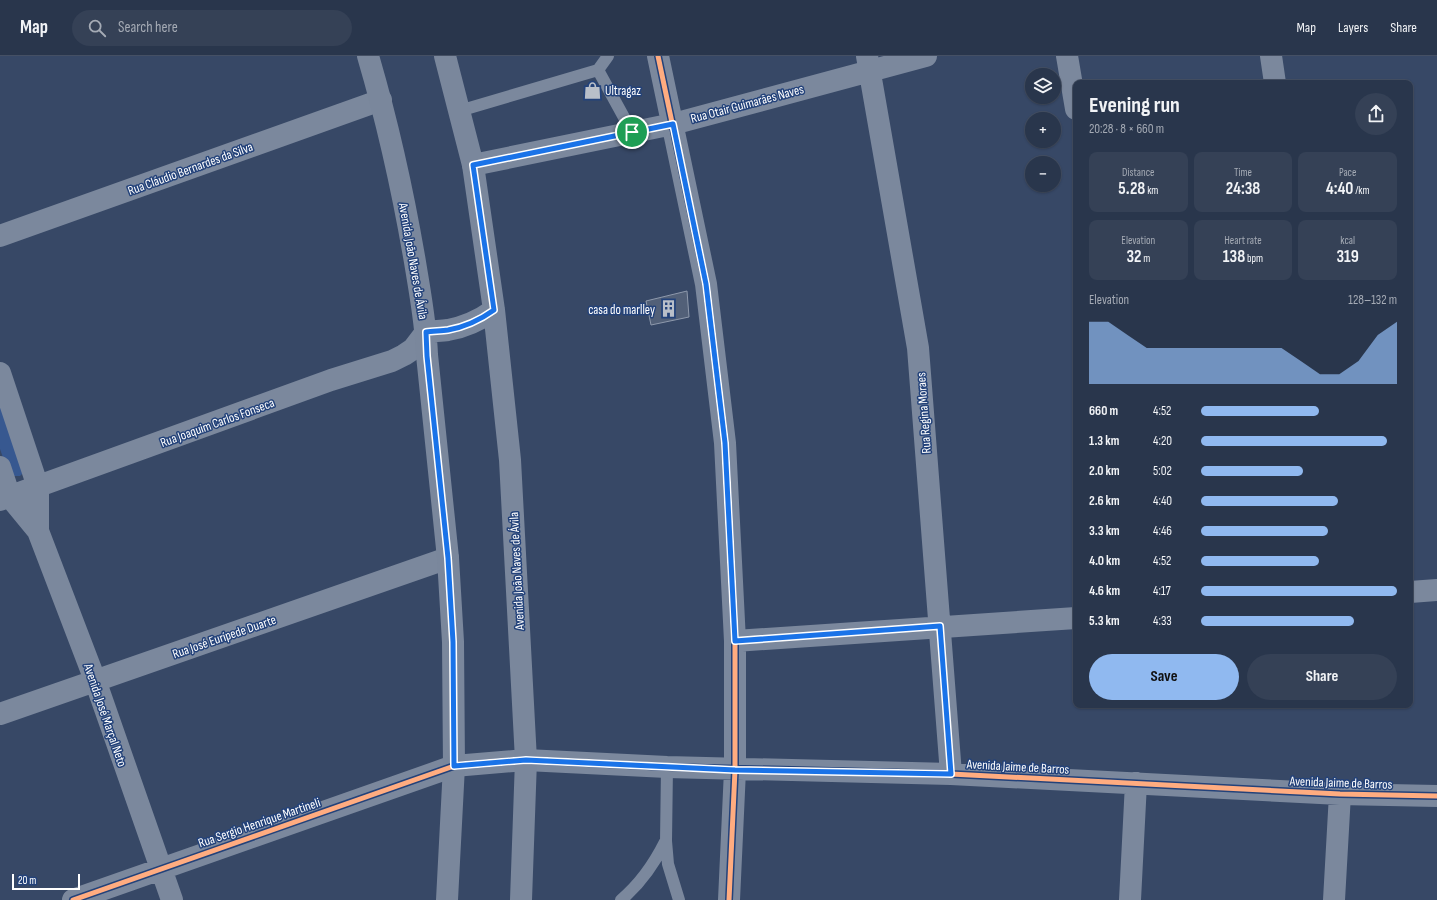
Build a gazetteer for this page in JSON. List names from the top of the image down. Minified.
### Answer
{"streets":{"main road":["Avenida João Naves de Ávila"],"street":["Rua Otair Guimarães Naves","Rua Cláudio Bernardes da Silva","Rua Regina Moraes","Rua Joaquim Carlos Fonseca","Rua José Eurípede Duarte","Avenida José Marçal Neto","Avenida Jaime de Barros","Rua Sergio Henrique Martineli"]},"crossings":[["Rua Otair Guimarães Naves","Avenida João Naves de Ávila"],["Rua Otair Guimarães Naves","Rua Regina Moraes"],["Rua Cláudio Bernardes da Silva","Avenida João Naves de Ávila"],["Avenida João Naves de Ávila","Rua Joaquim Carlos Fonseca"],["Avenida João Naves de Ávila","Rua José Eurípede Duarte"],["Avenida João Naves de Ávila","Avenida Jaime de Barros"],["Avenida João Naves de Ávila","Rua Sergio Henrique Martineli"],["Rua Regina Moraes","Avenida Jaime de Barros"],["Rua Joaquim Carlos Fonseca","Avenida José Marçal Neto"],["Rua José Eurípede Duarte","Avenida José Marçal Neto"],["Avenida José Marçal Neto","Rua Sergio Henrique Martineli"],["Avenida Jaime de Barros","Rua Sergio Henrique Martineli"]],"places":{"shop":["Ultragaz"],"building":["casa do marlley"]},"scale_bar":"20 m","page":{"header":"Map","search":"Search here","nav":["Map","Layers","Share"],"map_buttons":["+","−"],"heading":["Evening run","20:28 · 8 × 660 m"],"stats":[["Distance","5.28 km"],["Time","24:38"],["Pace","4:40 /km"],["Elevation","32 m"],["Heart rate","138 bpm"],["kcal","319"]],"chart":["Elevation","128–132 m"],"list":[{"name":"660 m","note":"4:52"},{"name":"1.3 km","note":"4:20"},{"name":"2.0 km","note":"5:02"},{"name":"2.6 km","note":"4:40"},{"name":"3.3 km","note":"4:46"},{"name":"4.0 km","note":"4:52"},{"name":"4.6 km","note":"4:17"},{"name":"5.3 km","note":"4:33"}],"buttons":["Save","Share"],"scale":"20 m"}}
